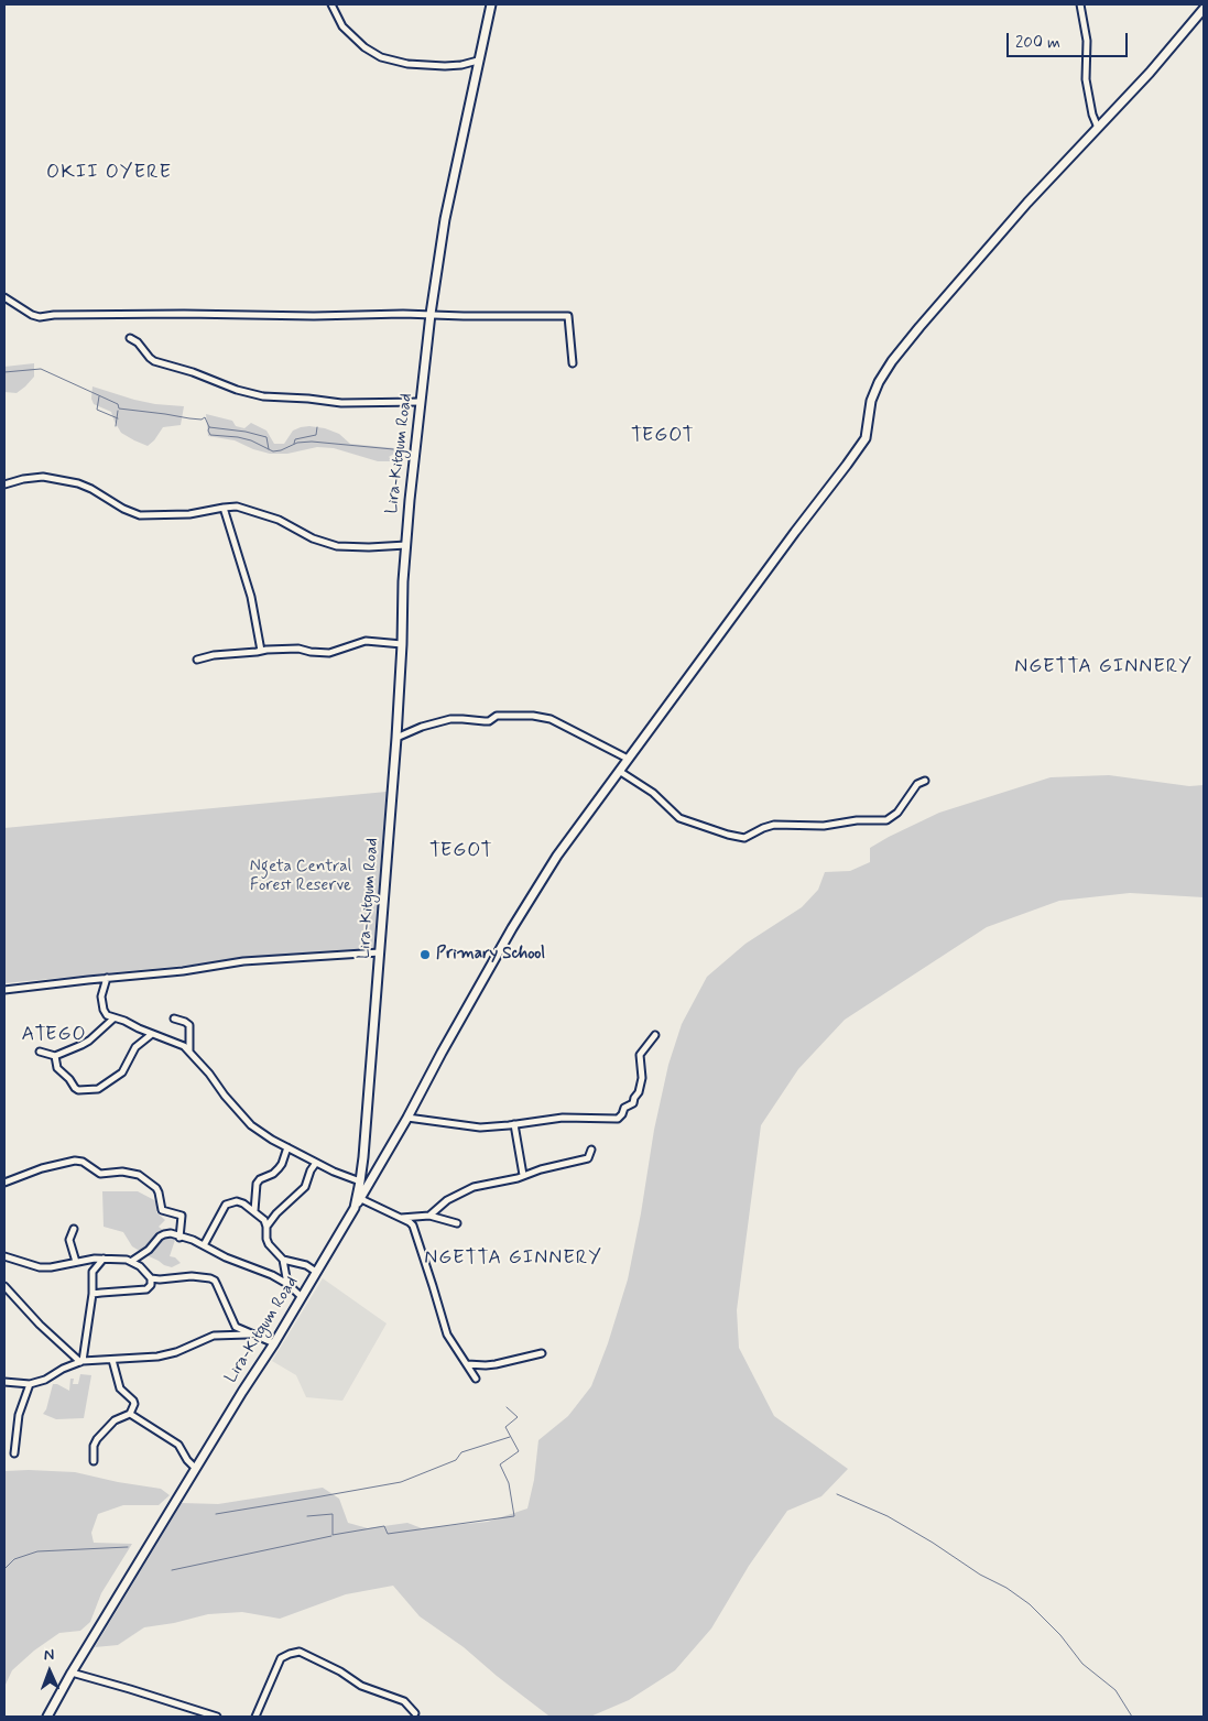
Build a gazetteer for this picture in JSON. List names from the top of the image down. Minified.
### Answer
{"streets":{"main road":["Lira-Kitgum Road"]},"districts":["OKII OYERE","TEGOT","NGETTA GINNERY","TEGOT","ATEGO","NGETTA GINNERY"],"parks":["Ngeta Central Forest Reserve"],"places":["Primary School"],"scale_bar":"200 m","north":"top"}
